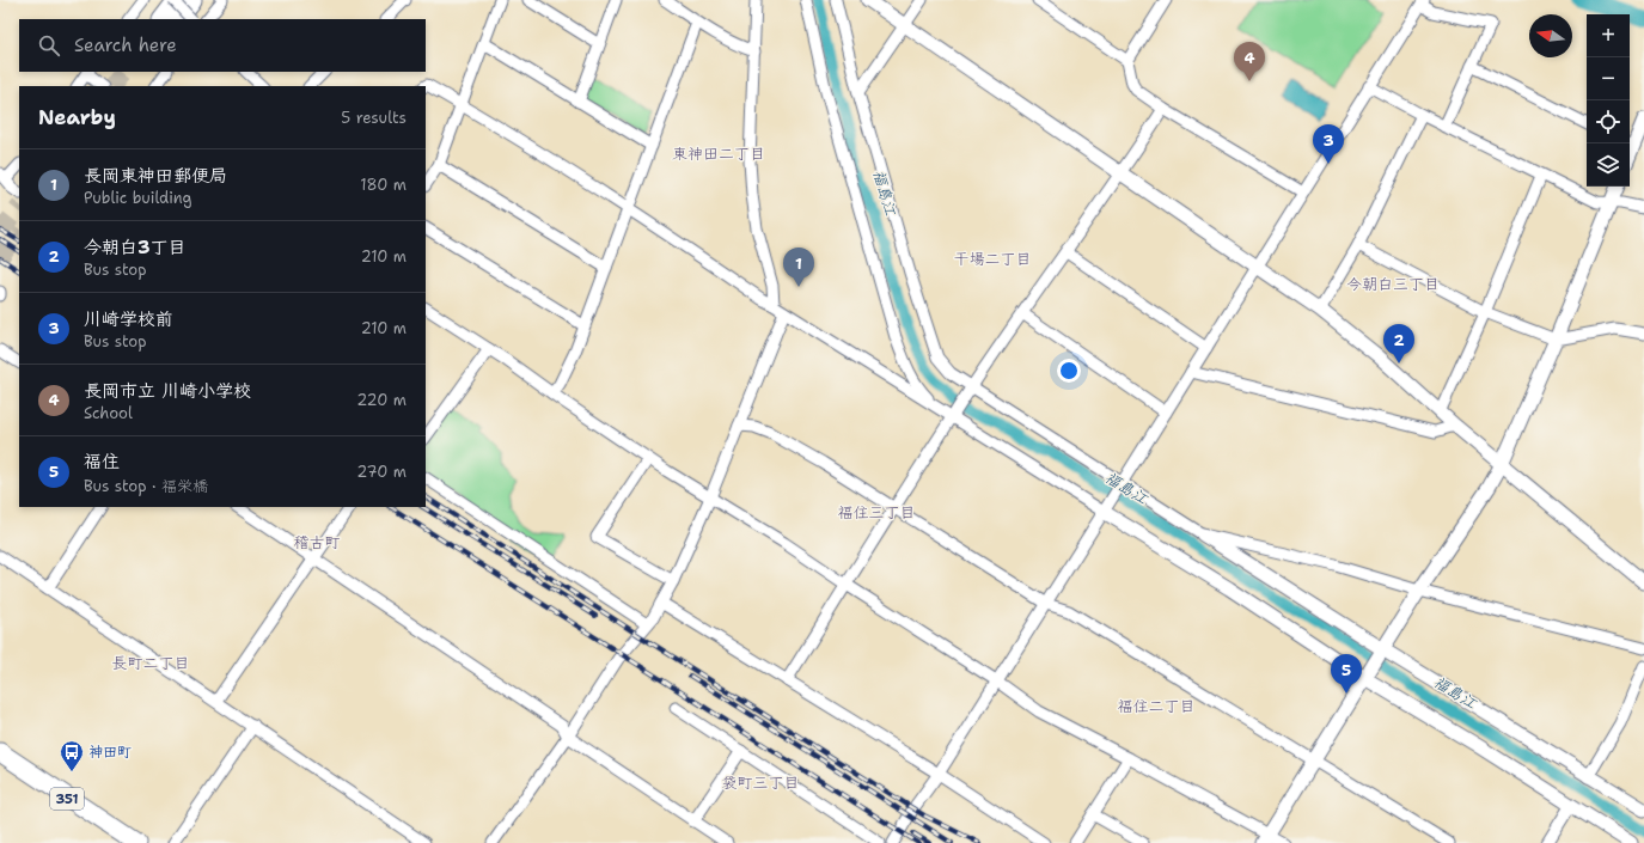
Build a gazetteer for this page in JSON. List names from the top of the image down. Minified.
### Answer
{"streets":{"highway":["351"]},"districts":["東神田二丁目","干場二丁目","今朝白三丁目","福住三丁目","稽古町","長町二丁目","福住二丁目","袋町三丁目"],"water":["福島江"],"places":{"bus stop":["神田町"]},"north":"left","page":{"map_buttons":["+","−"],"search":"Search here","pins":["4","3","1","2","5"],"heading":["Nearby","5 results"],"list":[{"mark":"1","name":"長岡東神田郵便局","note":"Public building","value":"180 m"},{"mark":"2","name":"今朝白3丁目","note":"Bus stop","value":"210 m"},{"mark":"3","name":"川崎学校前","note":"Bus stop","value":"210 m"},{"mark":"4","name":"長岡市立 川崎小学校","note":"School","value":"220 m"},{"mark":"5","name":"福住","note":"Bus stop · 福栄橋","value":"270 m"}]}}
